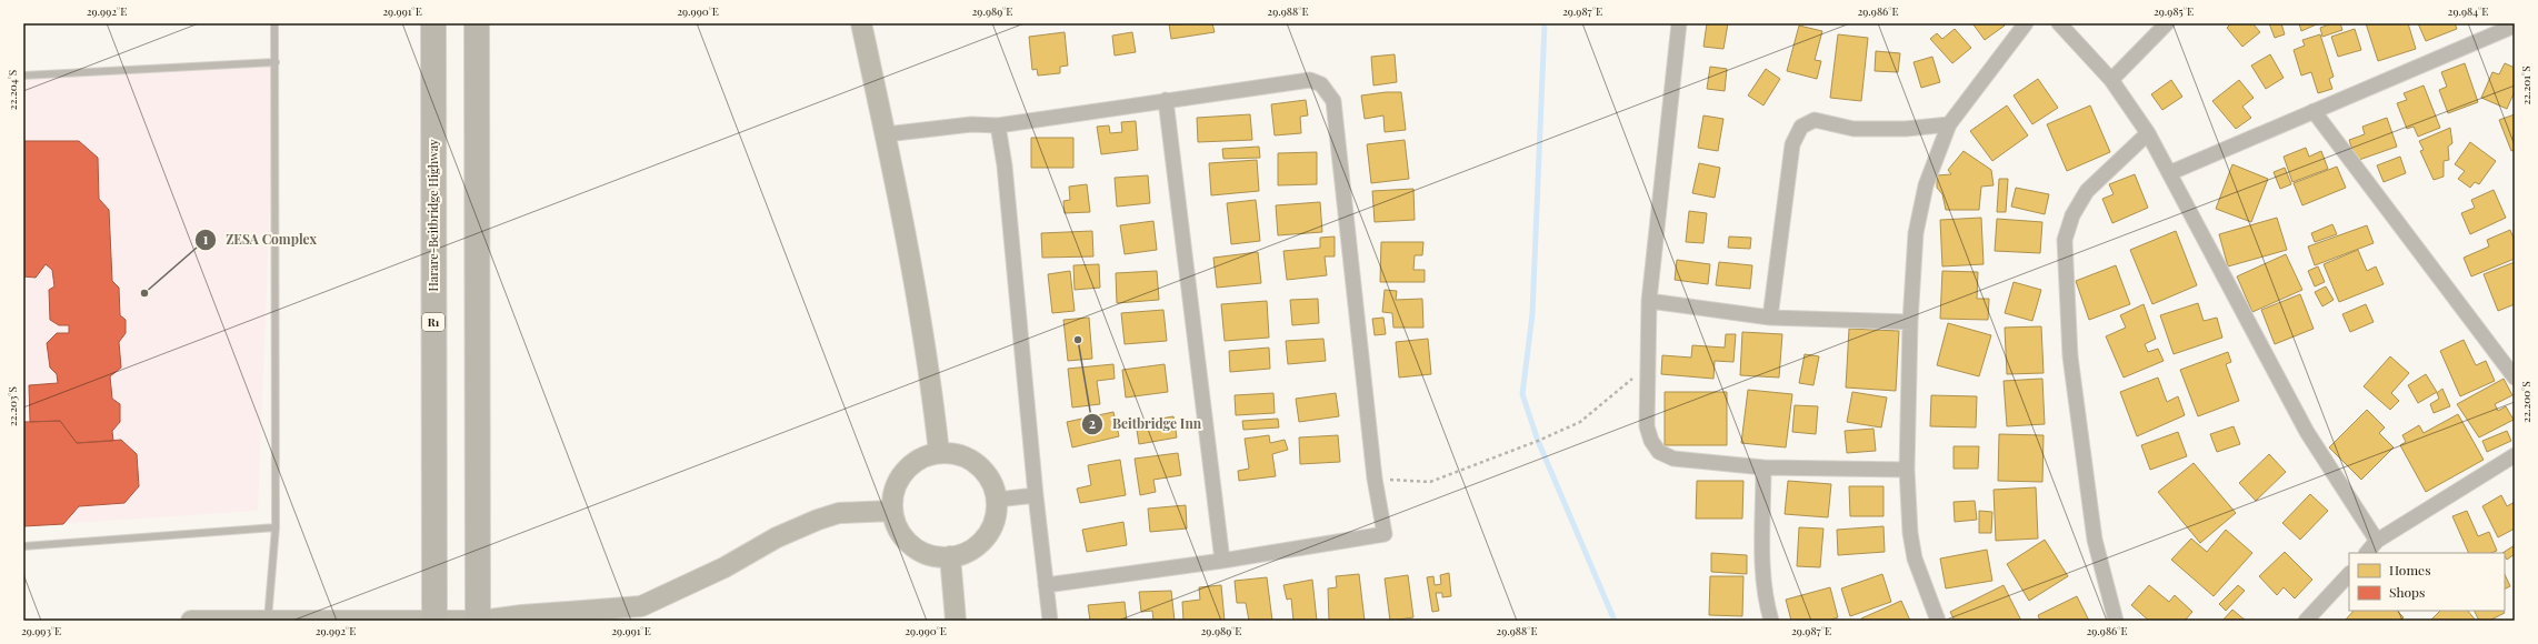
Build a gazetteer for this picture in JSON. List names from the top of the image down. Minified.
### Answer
{"streets":{"highway":["Harare-Beitbridge Highway","R1"]},"places":["ZESA Complex","Beitbridge Inn"],"legend":["Homes","Shops"],"coordinates":["29.992°E","29.991°E","29.990°E","29.989°E","29.988°E","29.987°E","29.986°E","29.985°E","29.984°E","22.201°S","22.204°S","22.200°S","22.203°S","29.993°E"]}
